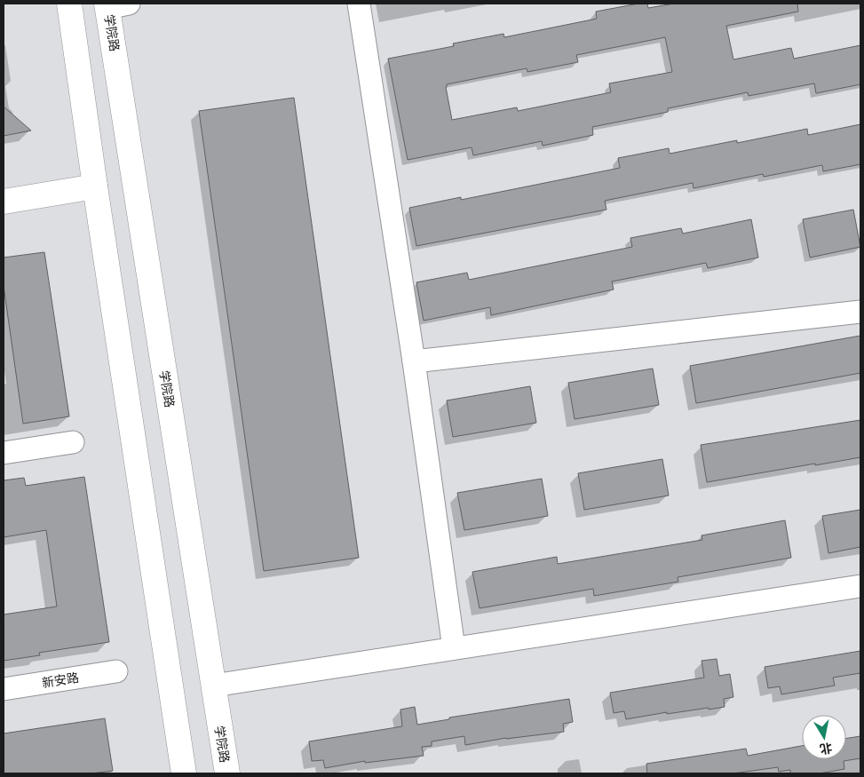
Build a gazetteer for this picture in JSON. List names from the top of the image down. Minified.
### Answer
{"streets":{"main road":["学院路"],"street":["新安路"]},"north":"bottom"}
